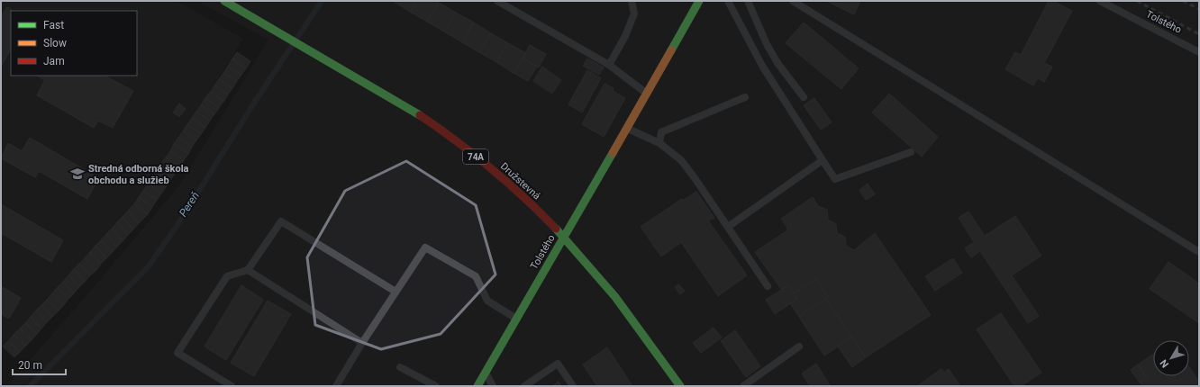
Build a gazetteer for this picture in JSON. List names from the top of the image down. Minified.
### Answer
{"streets":{"main road":["Tolstého","74A","Družstevná"]},"crossings":[["Tolstého","Družstevná"]],"water":["Pereň"],"places":{"school or university":["Stredná odborná škola obchodu a služieb"]},"legend":["Fast","Slow","Jam"],"scale_bar":"20 m","north":"bottom left"}
